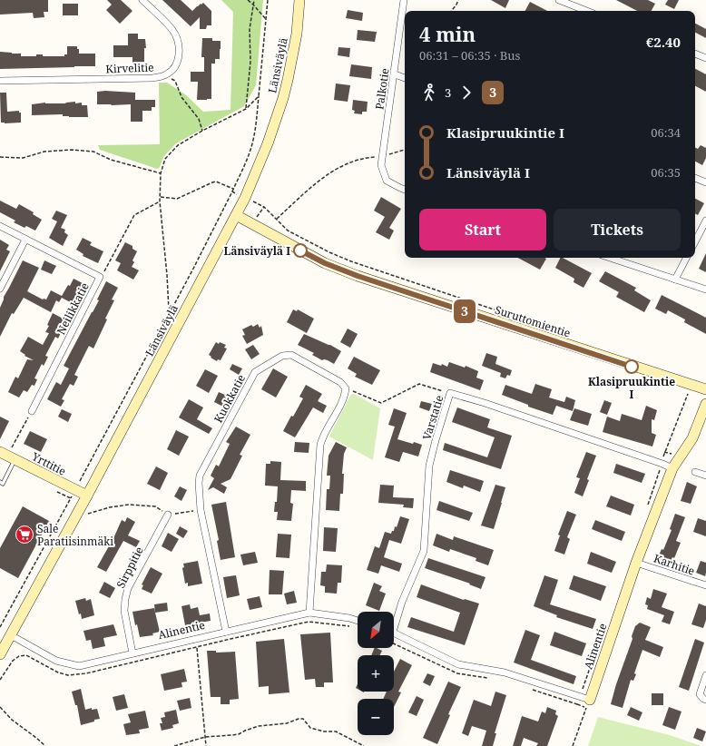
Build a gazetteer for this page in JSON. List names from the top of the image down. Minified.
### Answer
{"streets":{"street":["Länsiväylä","Kirvelitie","Palkotie","Neilikkatie","Suruttomientie","Kuokkatie","Varstatie","Yrttitie","Karhitie","Sirppitie","Alinentie"]},"crossings":[["Länsiväylä","Suruttomientie"],["Länsiväylä","Yrttitie"],["Länsiväylä","Alinentie"],["Kuokkatie","Alinentie"],["Varstatie","Alinentie"],["Karhitie","Alinentie"],["Sirppitie","Alinentie"]],"places":{"other":["Länsiväylä I","Klasipruukintie I"],"supermarket":["Sale Paratiisinmäki"]},"lines":["bus line 3"],"north":"bottom left","page":{"on_map":"3","heading":["4 min","06:31 – 06:35 · Bus","€2.40"],"legs":["3","3"],"list":[{"name":"Klasipruukintie I","value":"06:34"},{"name":"Länsiväylä I","value":"06:35"}],"buttons":["Start","Tickets"],"map_buttons":["+","−"]}}
